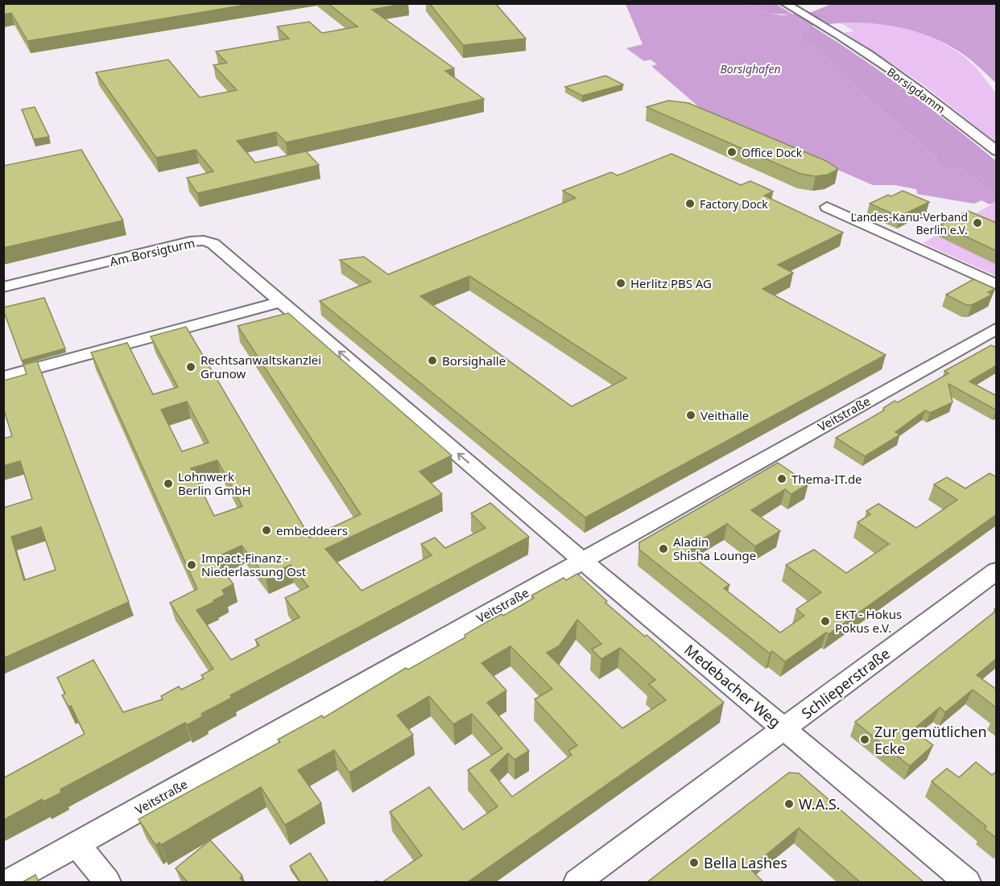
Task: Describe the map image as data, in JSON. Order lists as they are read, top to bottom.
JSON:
{
  "streets": {
    "street": [
      "Borsigdamm",
      "Am Borsigturm",
      "Veitstraße",
      "Schlieperstraße",
      "Medebacher Weg"
    ]
  },
  "crossings": [
    ["Am Borsigturm", "Medebacher Weg"],
    ["Veitstraße", "Medebacher Weg"],
    ["Schlieperstraße", "Medebacher Weg"]
  ],
  "one_way": ["Am Borsigturm"],
  "water": ["Borsighafen"],
  "places": [
    "Office Dock",
    "Factory Dock",
    "Landes-Kanu-Verband Berlin e.V.",
    "Herlitz PBS AG",
    "Borsighalle",
    "Rechtsanwaltskanzlei Grunow",
    "Veithalle",
    "Thema-IT.de",
    "Lohnwerk Berlin GmbH",
    "embeddeers",
    "Aladin Shisha Lounge",
    "Impact-Finanz - Niederlassung Ost",
    "EKT - Hokus Pokus e.V.",
    "Zur gemütlichen Ecke",
    "W.A.S.",
    "Bella Lashes"
  ]
}
